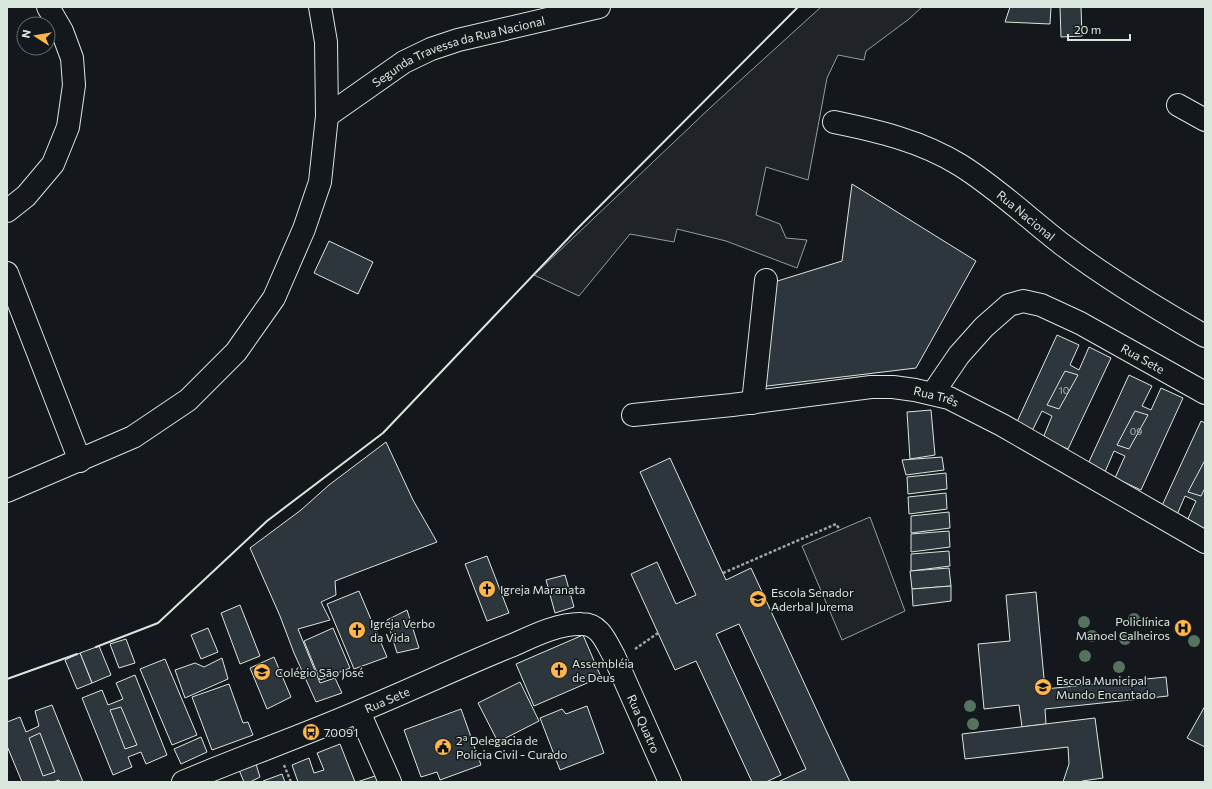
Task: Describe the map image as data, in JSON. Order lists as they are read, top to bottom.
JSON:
{
  "streets": {
    "street": [
      "Segunda Travessa da Rua Nacional",
      "Rua Nacional",
      "Rua Sete",
      "Rua Três",
      "Rua Quatro"
    ]
  },
  "crossings": [
    ["Rua Sete", "Rua Três"],
    ["Rua Sete", "Rua Quatro"]
  ],
  "places": {
    "church": ["Igreja Maranata", "Igreja Verbo da Vida", "Assembléia de Deus"],
    "school or university": ["Escola Senador Aderbal Jurema", "Colégio São José", "Escola Municipal Mundo Encantado"],
    "hospital": ["Policlínica Manoel Calheiros"],
    "bus stop": ["70091"],
    "public building": ["2ª Delegacia de Polícia Civil - Curado"]
  },
  "house_numbers": ["10", "09"],
  "scale_bar": "20 m",
  "north": "left"
}
